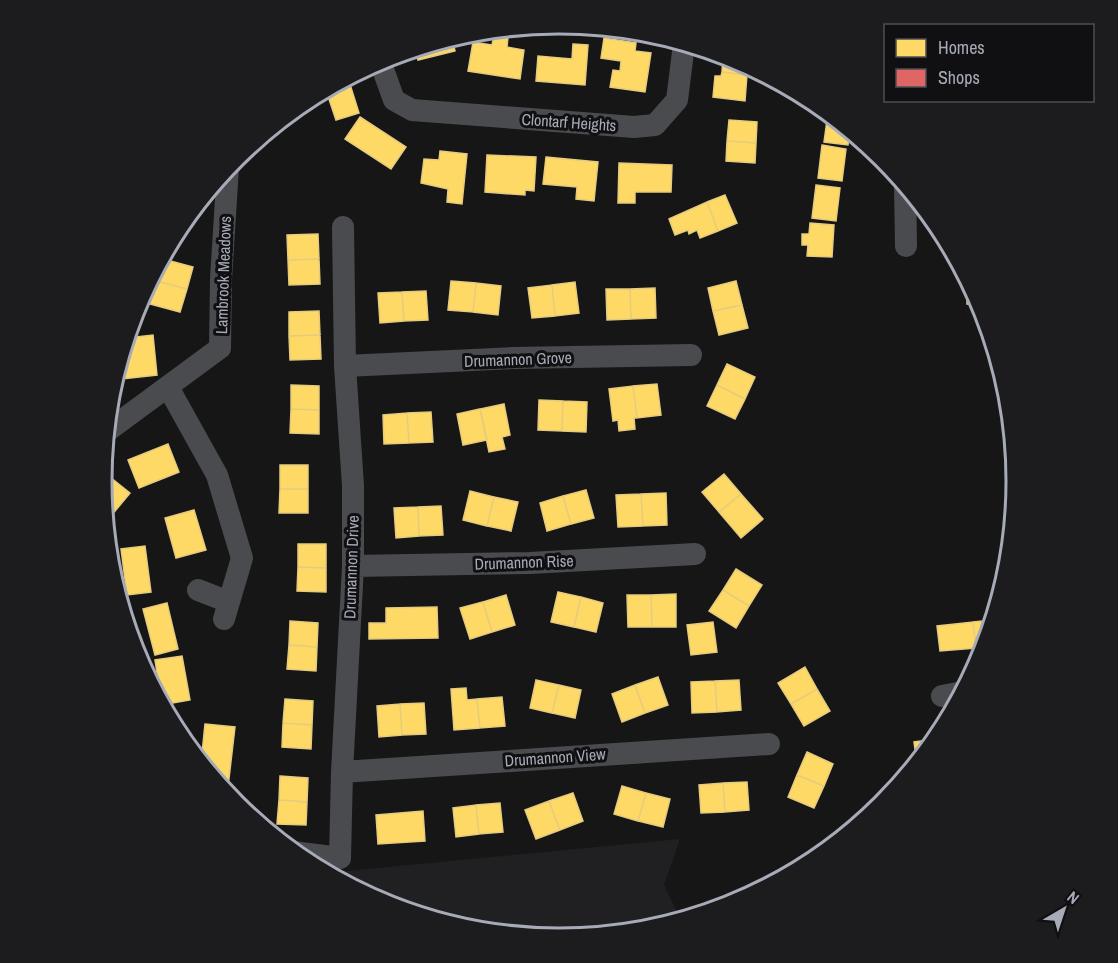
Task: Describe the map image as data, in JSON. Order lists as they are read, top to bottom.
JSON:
{
  "streets": {
    "street": [
      "Clontarf Heights",
      "Lambrook Meadows",
      "Drumannon Grove",
      "Drumannon Rise",
      "Drumannon Drive",
      "Drumannon View"
    ]
  },
  "crossings": [
    ["Drumannon Grove", "Drumannon Drive"],
    ["Drumannon Rise", "Drumannon Drive"],
    ["Drumannon Drive", "Drumannon View"]
  ],
  "legend": ["Homes", "Shops"],
  "north": "top right"
}
